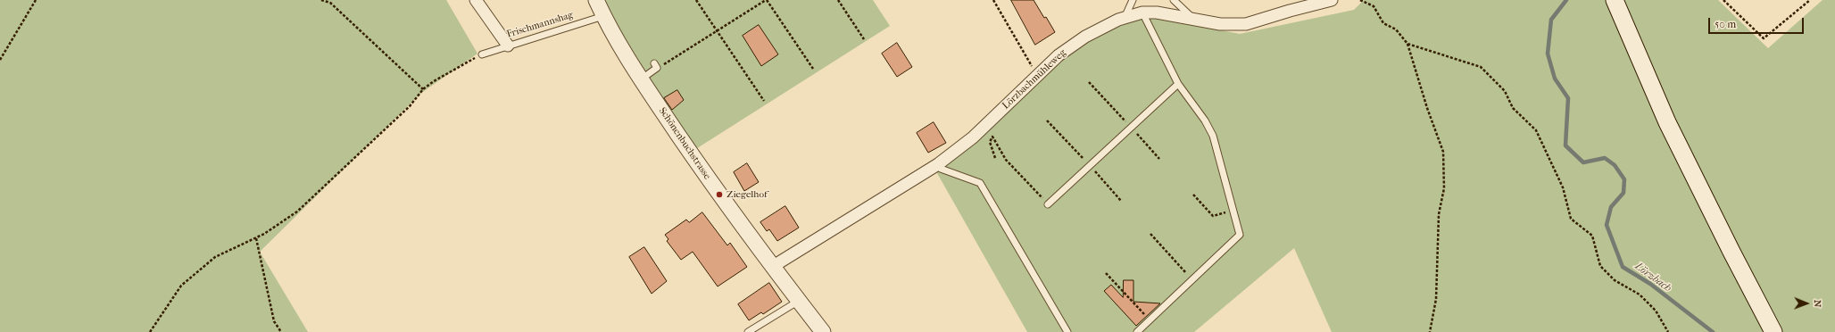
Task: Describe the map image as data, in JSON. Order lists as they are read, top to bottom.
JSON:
{
  "streets": {
    "street": ["Lörzbachmühleweg", "Schönenbuchstrasse"],
    "lane": ["Frischmannshag"]
  },
  "crossings": [
    ["Frischmannshag", "Schönenbuchstrasse"],
    ["Lörzbachmühleweg", "Schönenbuchstrasse"]
  ],
  "water": ["Lörzbach"],
  "places": ["Ziegelhof"],
  "scale_bar": "50 m",
  "north": "right"
}
